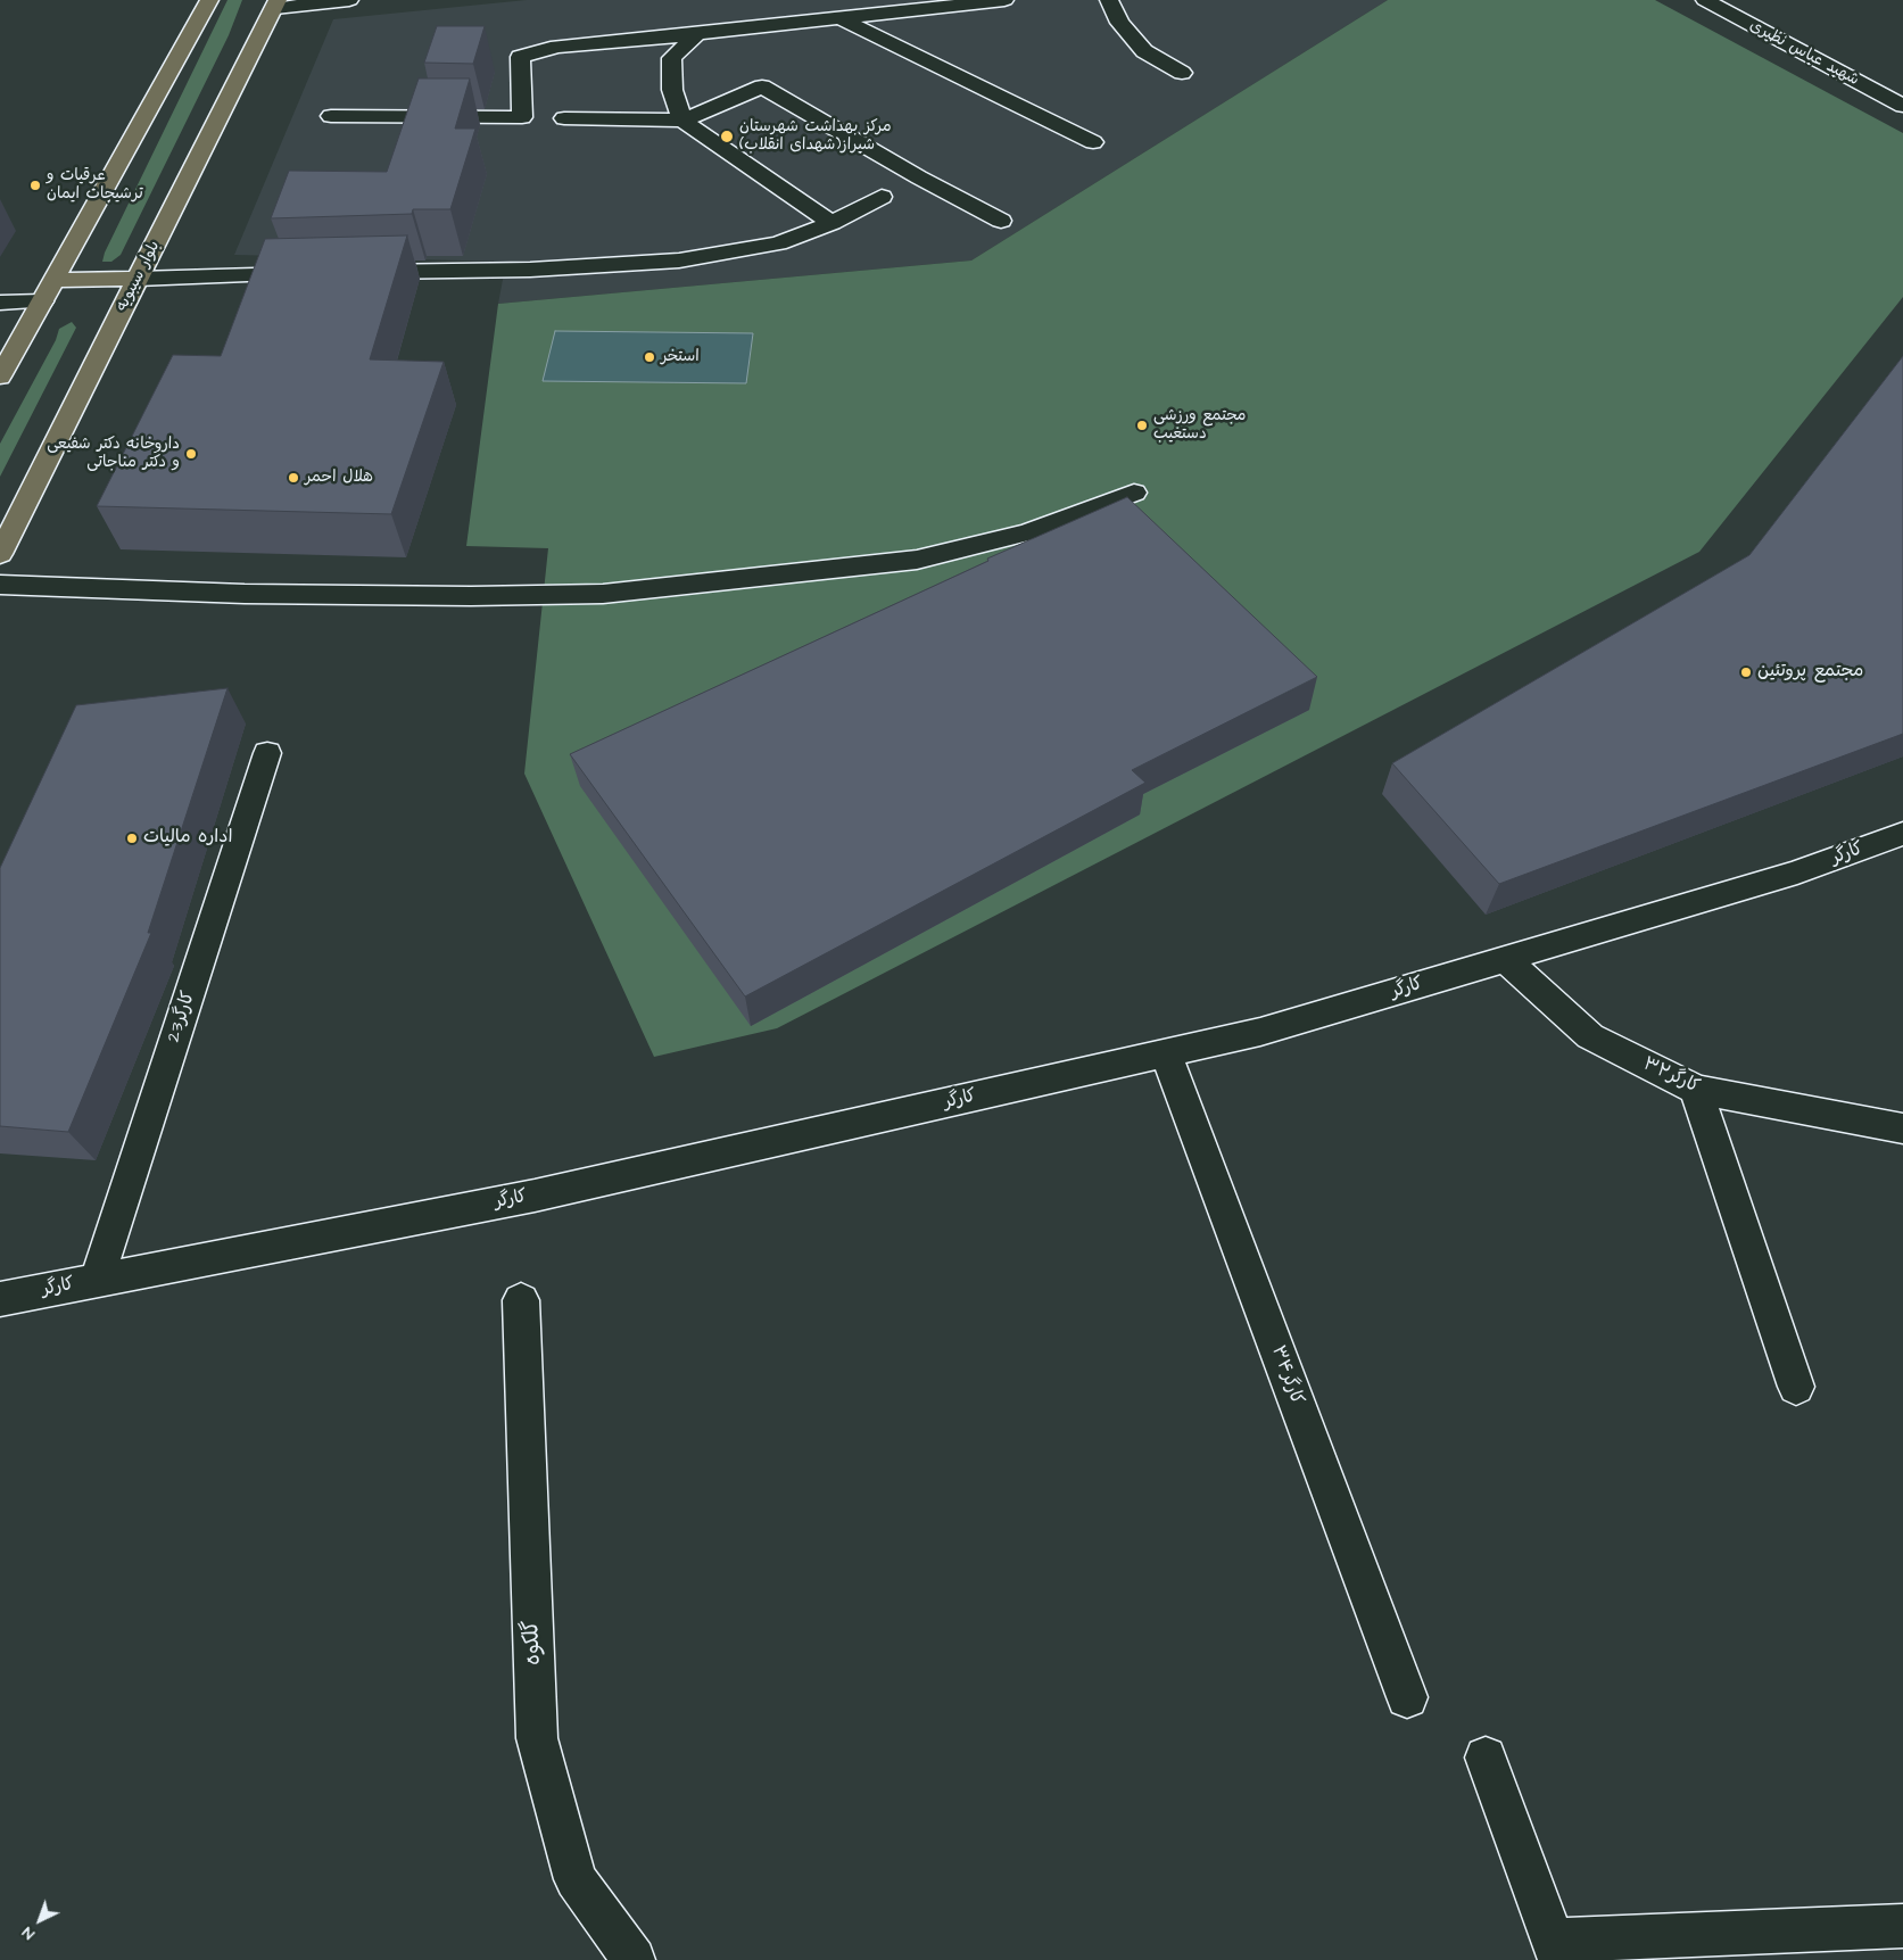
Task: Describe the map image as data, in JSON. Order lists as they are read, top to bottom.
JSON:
{
  "streets": {
    "main road": ["بلوار سیبویه"],
    "street": [
      "شهید عباس نظیری",
      "کارگر",
      "23کارگر",
      "کارگر۳۲",
      "کارگر۳۴",
      "گلکوه"
    ]
  },
  "crossings": [
    ["کارگر", "23کارگر"],
    ["کارگر", "کارگر۳۲"],
    ["کارگر", "کارگر۳۴"]
  ],
  "places": [
    "مرکز بهداشت شهرستان شیراز(شهدای انقلاب)",
    "عرقیات و ترشیجات ایمان",
    "استخر",
    "مجتمع ورزشی دستغیب",
    "داروخانه دکتر شفیعی و دکتر مناجاتی",
    "هلال احمر",
    "مجتمع پروتئین",
    "اداره مالیات"
  ],
  "north": "bottom left"
}
